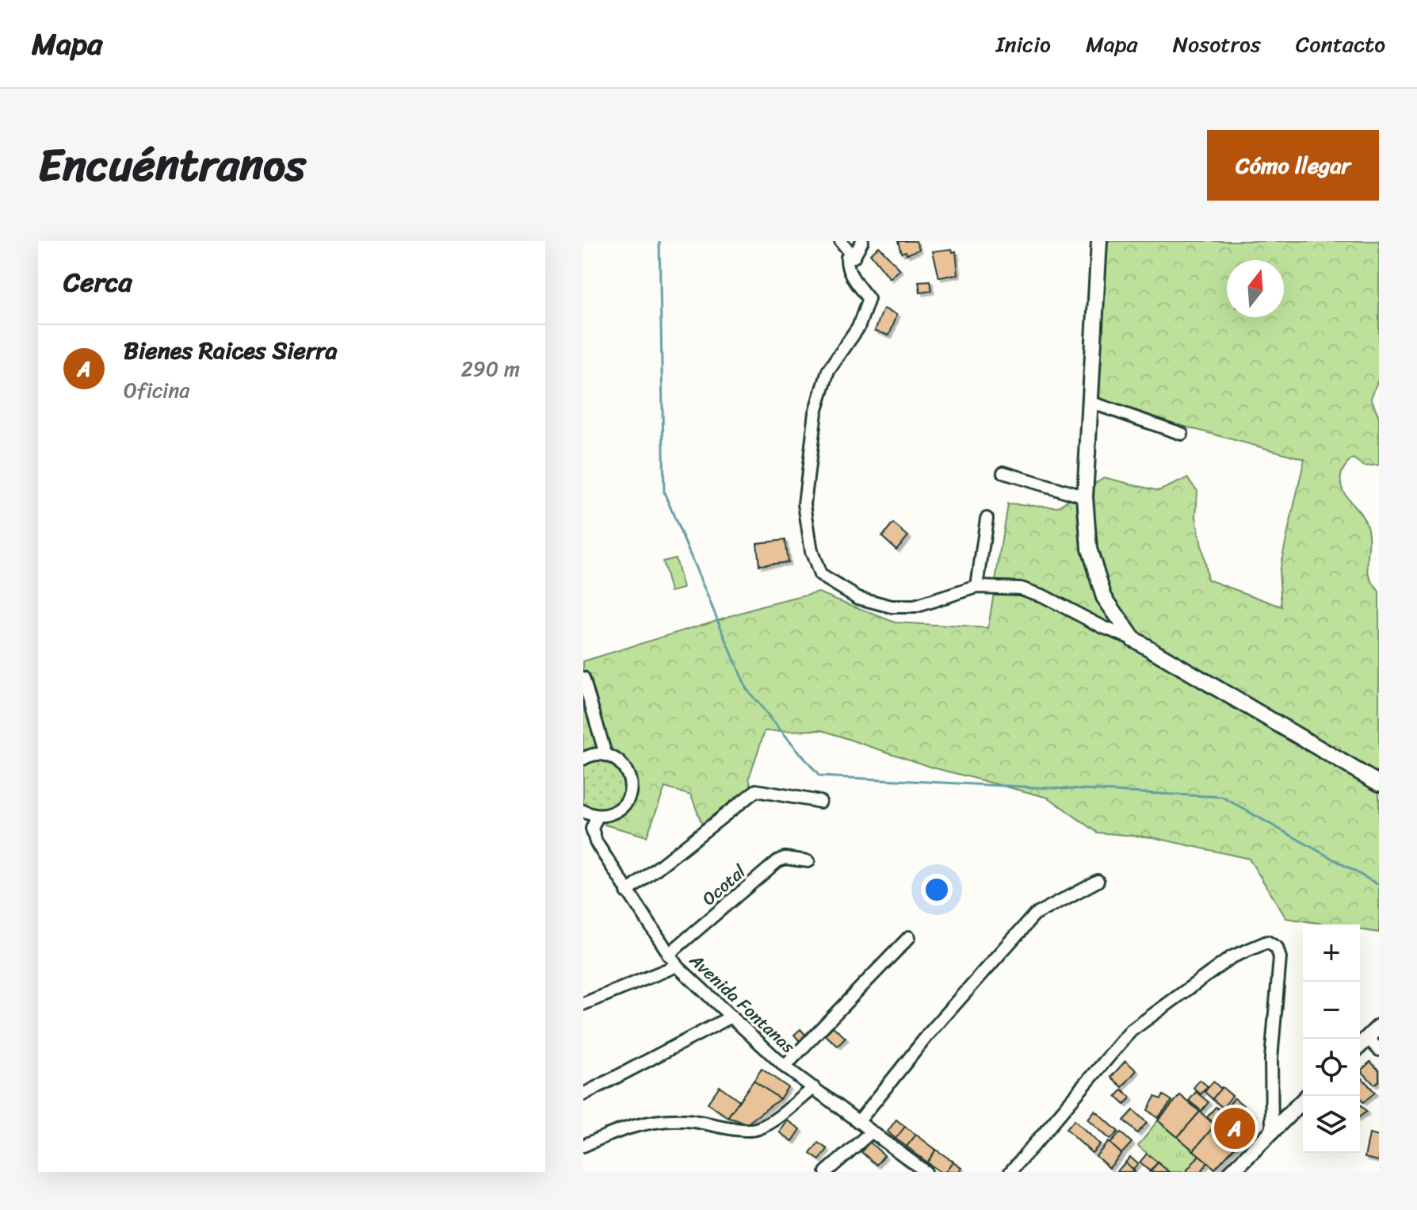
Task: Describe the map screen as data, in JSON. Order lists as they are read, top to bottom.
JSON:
{
  "streets": {
    "street": ["Ocotal", "Avenida Fontanas"]
  },
  "crossings": [
    ["Ocotal", "Avenida Fontanas"]
  ],
  "north": "top",
  "page": {
    "header": "Mapa",
    "nav": [
      "Inicio",
      "Mapa",
      "Nosotros",
      "Contacto"
    ],
    "title": "Encuéntranos",
    "buttons": "Cómo llegar",
    "heading": "Cerca",
    "list": [
      {
        "mark": "A",
        "name": "Bienes Raices Sierra",
        "note": "Oficina",
        "value": "290 m"
      }
    ],
    "map_buttons": ["+", "−"],
    "pins": "A"
  }
}
